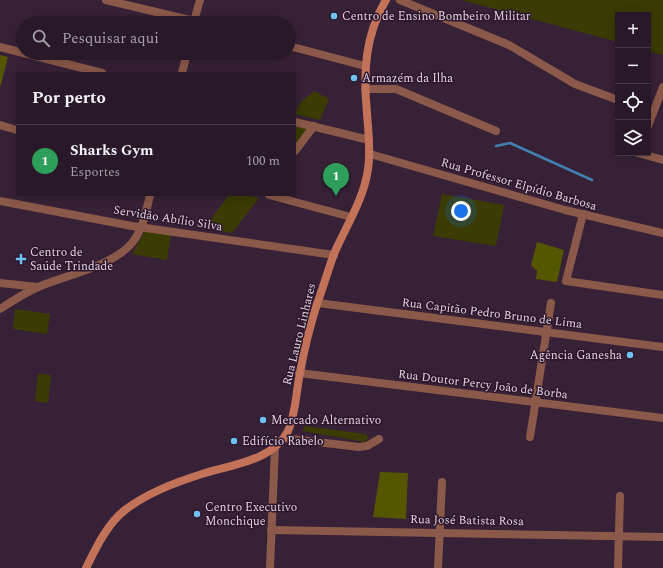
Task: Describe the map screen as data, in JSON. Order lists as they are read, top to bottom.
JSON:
{
  "streets": {
    "main road": ["Rua Lauro Linhares"],
    "street": [
      "Rua Professor Elpídio Barbosa",
      "Servidão Abílio Silva",
      "Rua Capitão Pedro Bruno de Lima",
      "Rua Doutor Percy João de Borba",
      "Rua José Batista Rosa"
    ]
  },
  "crossings": [
    ["Rua Professor Elpídio Barbosa", "Rua Lauro Linhares"],
    ["Servidão Abílio Silva", "Rua Lauro Linhares"],
    ["Rua Capitão Pedro Bruno de Lima", "Rua Lauro Linhares"],
    ["Rua Lauro Linhares", "Rua Doutor Percy João de Borba"]
  ],
  "places": {
    "other": [
      "Centro de Ensino Bombeiro Militar",
      "Armazém da Ilha",
      "Agência Ganesha",
      "Mercado Alternativo",
      "Edifício Rabelo",
      "Centro Executivo Monchique"
    ],
    "health": ["Centro de Saúde Trindade"]
  },
  "page": {
    "map_buttons": ["+", "−"],
    "search": "Pesquisar aqui",
    "heading": "Por perto",
    "list": [
      {
        "mark": "1",
        "name": "Sharks Gym",
        "note": "Esportes",
        "value": "100 m"
      }
    ],
    "pins": "1"
  }
}
